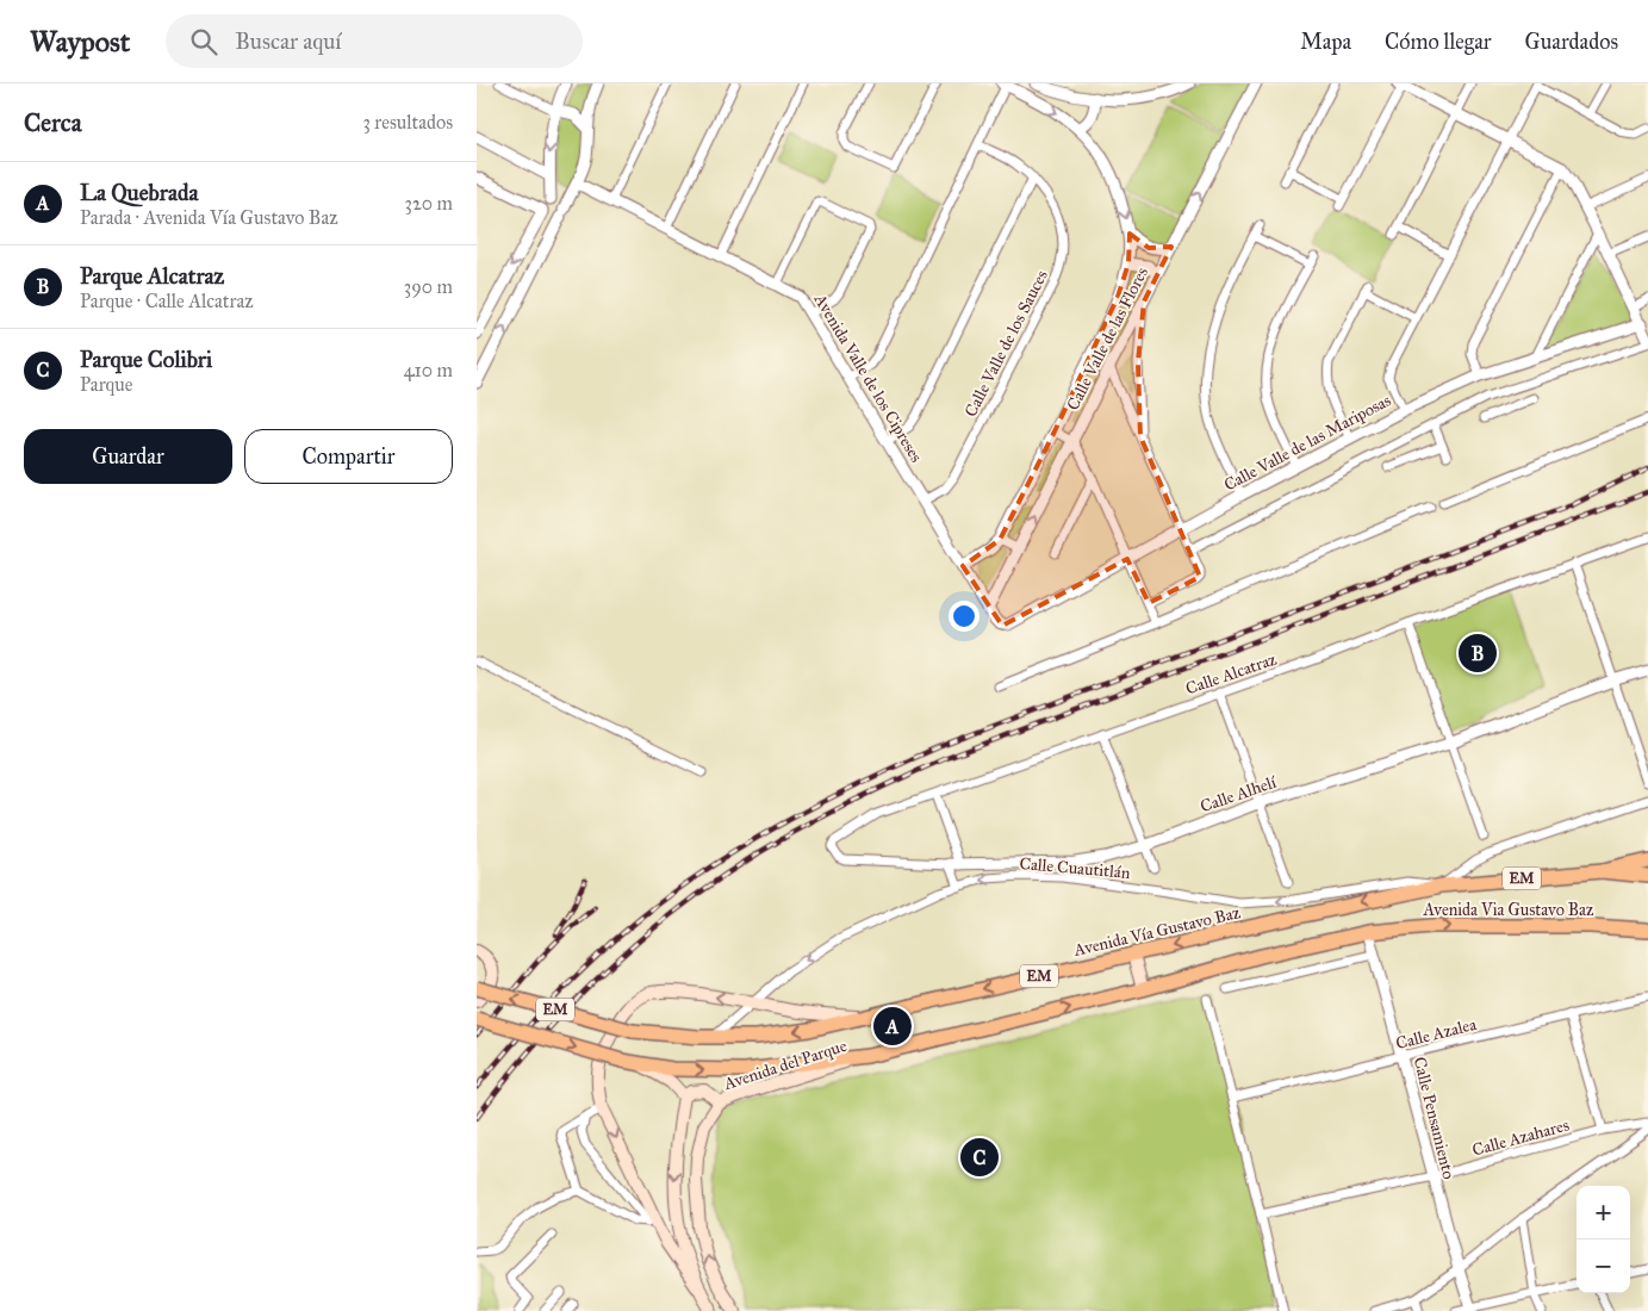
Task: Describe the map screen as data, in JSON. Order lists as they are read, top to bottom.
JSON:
{
  "streets": {
    "main road": [
      "EM",
      "Avenida Via Gustavo Baz",
      "Avenida Vía Gustavo Baz",
      "Avenida del Parque"
    ],
    "street": [
      "Calle Valle de las Flores",
      "Calle Valle de los Sauces",
      "Avenida Valle de los Cipreses",
      "Calle Valle de las Mariposas",
      "Calle Alcatraz",
      "Calle Alhelí",
      "Calle Cuautitlán",
      "Calle Azalea",
      "Calle Pensamiento",
      "Calle Azahares"
    ]
  },
  "crossings": [
    ["Calle Valle de las Flores", "Avenida Valle de los Cipreses"],
    ["Calle Valle de los Sauces", "Avenida Valle de los Cipreses"],
    ["Avenida Valle de los Cipreses", "Calle Valle de las Mariposas"],
    ["Calle Alcatraz", "Calle Alhelí"],
    ["Calle Cuautitlán", "Avenida Via Gustavo Baz"],
    ["Calle Cuautitlán", "Avenida Vía Gustavo Baz"],
    ["EM", "Avenida Via Gustavo Baz"],
    ["EM", "Avenida del Parque"],
    ["EM", "Calle Pensamiento"],
    ["Avenida Via Gustavo Baz", "Avenida Vía Gustavo Baz"],
    ["Avenida Via Gustavo Baz", "Calle Pensamiento"],
    ["Calle Azalea", "Calle Pensamiento"],
    ["Calle Pensamiento", "Calle Azahares"]
  ],
  "one_way": ["Calle Cuautitlán"],
  "page": {
    "header": "Waypost",
    "search": "Buscar aquí",
    "nav": ["Mapa", "Cómo llegar", "Guardados"],
    "heading": ["Cerca", "3 resultados"],
    "list": [
      {
        "mark": "A",
        "name": "La Quebrada",
        "note": "Parada · Avenida Vía Gustavo Baz",
        "value": "320 m"
      },
      {
        "mark": "B",
        "name": "Parque Alcatraz",
        "note": "Parque · Calle Alcatraz",
        "value": "390 m"
      },
      {
        "mark": "C",
        "name": "Parque Colibri",
        "note": "Parque",
        "value": "410 m"
      }
    ],
    "buttons": ["Guardar", "Compartir"],
    "pins": ["B", "A", "C"],
    "map_buttons": ["+", "−"]
  }
}
